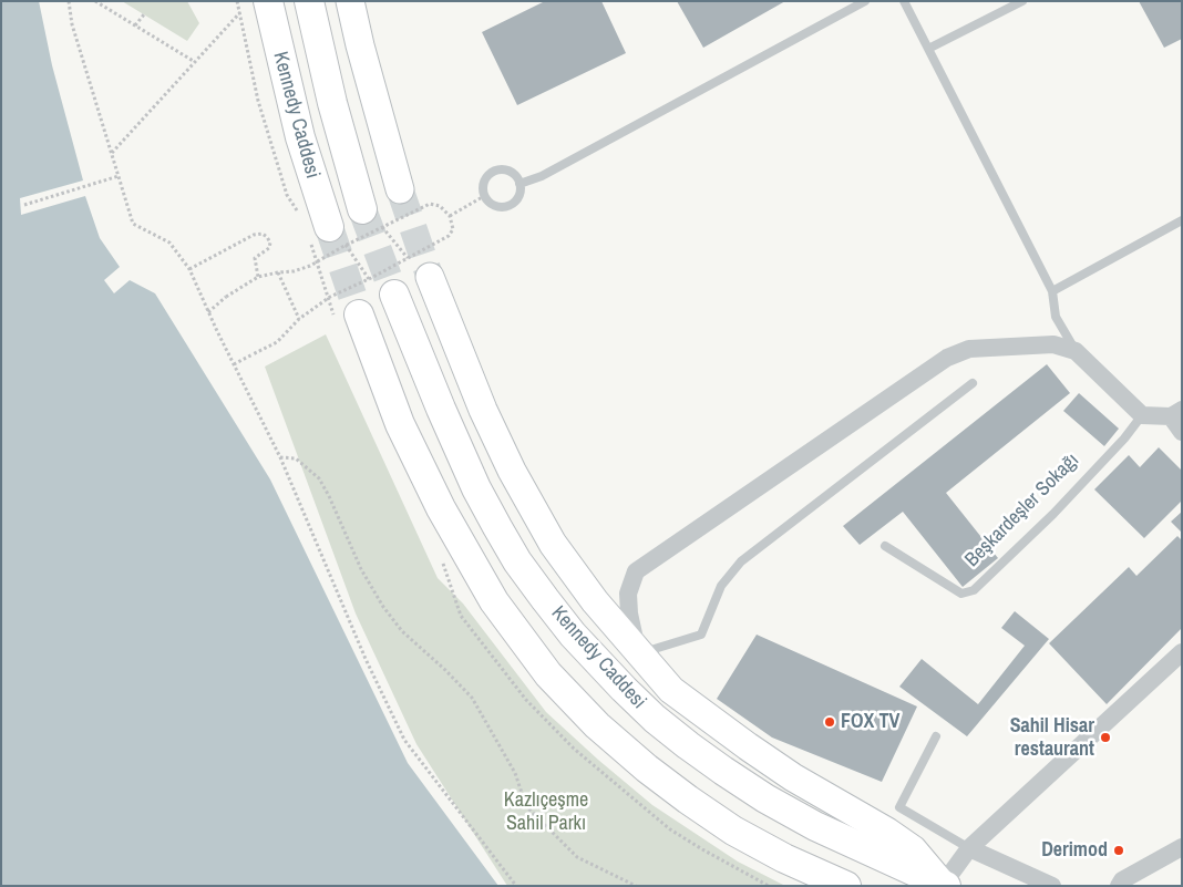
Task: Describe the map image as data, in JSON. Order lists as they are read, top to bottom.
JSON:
{
  "streets": {
    "highway": ["Kennedy Caddesi"],
    "lane": ["Beşkardeşler Sokağı"]
  },
  "parks": ["Kazlıçeşme Sahil Parkı"],
  "places": ["FOX TV", "Sahil Hisar restaurant", "Derimod"]
}
